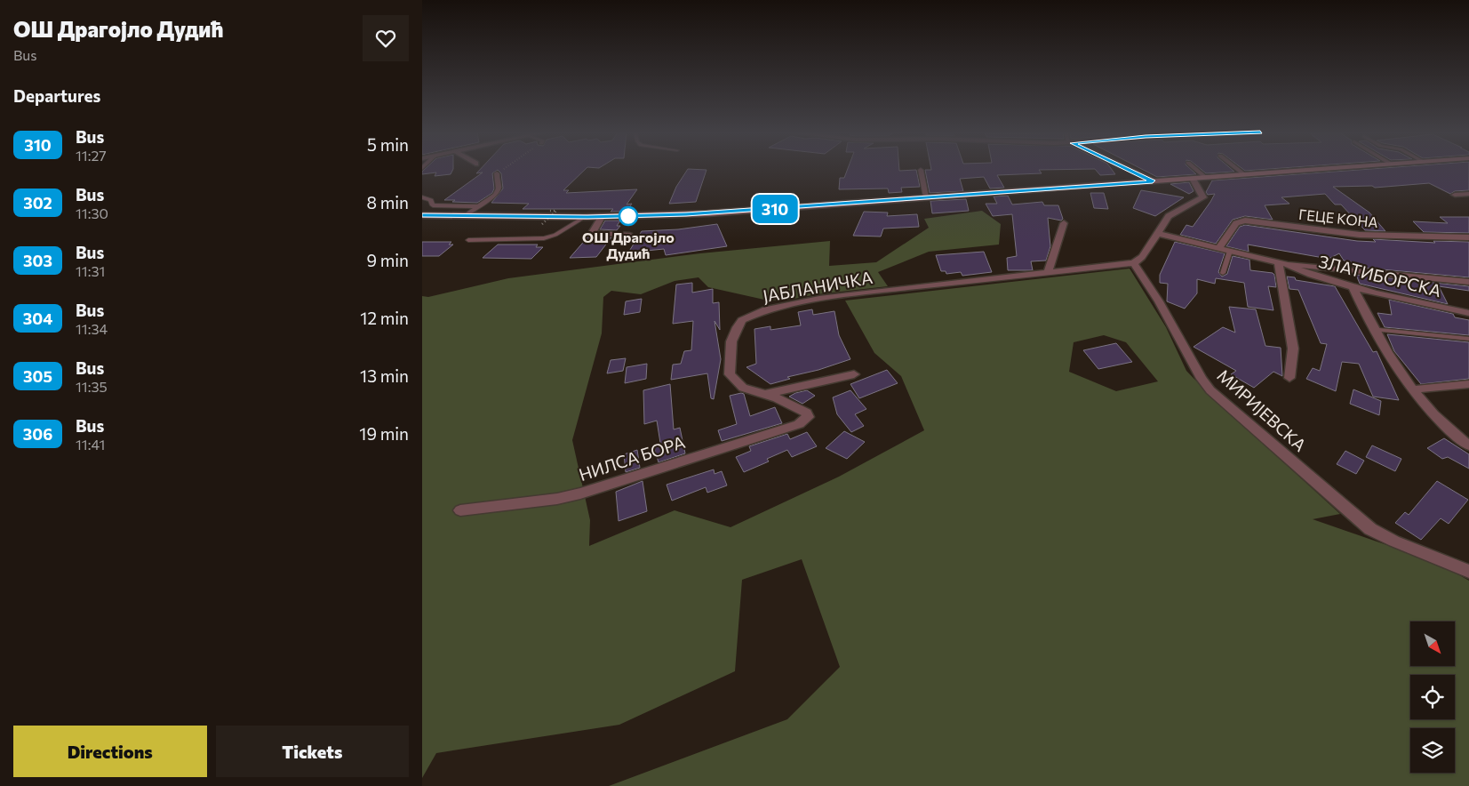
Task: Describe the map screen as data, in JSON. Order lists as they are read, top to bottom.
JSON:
{
  "streets": {
    "street": [
      "ГЕЦЕ КОНА",
      "ЗЛАТИБОРСКА",
      "ЈАБЛАНИЧКА",
      "МИРИЈЕВСКА",
      "НИЛСА БОРА"
    ]
  },
  "crossings": [
    ["ГЕЦЕ КОНА", "ЗЛАТИБОРСКА"],
    ["ЈАБЛАНИЧКА", "МИРИЈЕВСКА"],
    ["ЈАБЛАНИЧКА", "НИЛСА БОРА"]
  ],
  "places": ["ОШ Драгојло Дудић"],
  "lines": ["bus line 310"],
  "north": "bottom right",
  "page": {
    "heading": [
      ["ОШ Драгојло Дудић", "Bus"],
      "Departures"
    ],
    "on_map": "310",
    "list": [
      {
        "mark": "310",
        "name": "Bus",
        "note": "11:27",
        "value": "5 min"
      },
      {
        "mark": "302",
        "name": "Bus",
        "note": "11:30",
        "value": "8 min"
      },
      {
        "mark": "303",
        "name": "Bus",
        "note": "11:31",
        "value": "9 min"
      },
      {
        "mark": "304",
        "name": "Bus",
        "note": "11:34",
        "value": "12 min"
      },
      {
        "mark": "305",
        "name": "Bus",
        "note": "11:35",
        "value": "13 min"
      },
      {
        "mark": "306",
        "name": "Bus",
        "note": "11:41",
        "value": "19 min"
      }
    ],
    "buttons": ["Directions", "Tickets"]
  }
}
